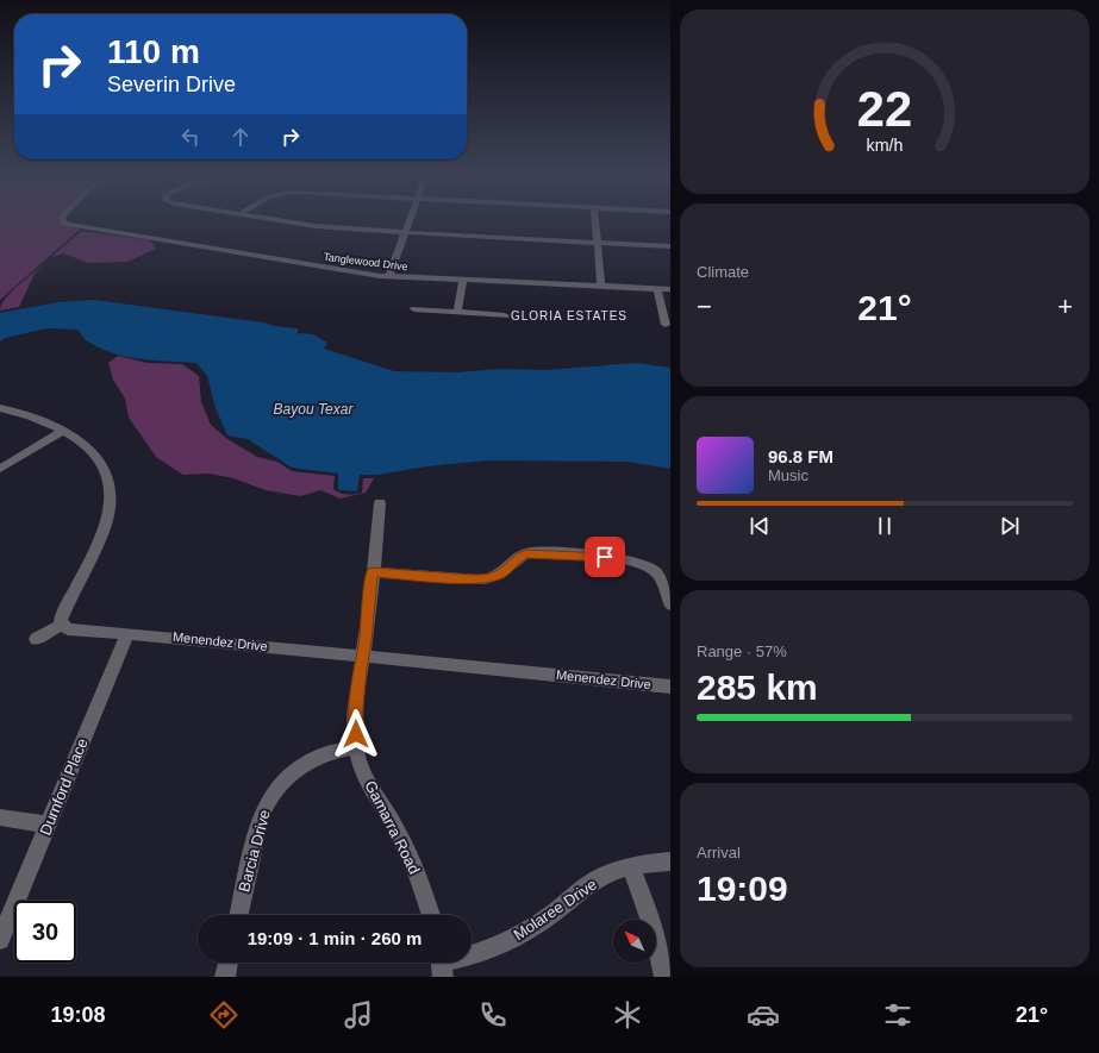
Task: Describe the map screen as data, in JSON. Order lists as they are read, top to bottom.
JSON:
{
  "streets": {
    "street": [
      "Tanglewood Drive",
      "Menendez Drive",
      "Durnford Place",
      "Gamarra Road",
      "Barcia Drive",
      "Molaree Drive"
    ]
  },
  "crossings": [
    ["Menendez Drive", "Durnford Place"],
    ["Menendez Drive", "Gamarra Road"],
    ["Gamarra Road", "Barcia Drive"]
  ],
  "districts": ["GLORIA ESTATES"],
  "water": ["Bayou Texar"],
  "north": "top left",
  "page": {
    "turn": ["110 m", "Severin Drive"],
    "tile": [
      "Climate",
      ["Range · 57%", "285 km"],
      ["Arrival", "19:09"]
    ],
    "heat": ["−", "21°", "+"],
    "song": ["96.8 FM", "Music"],
    "limit": "30",
    "trip": "19:09 · 1 min · 260 m",
    "tabs": ["19:08", "21°"],
    "gauge": ["22", "km/h"]
  }
}
